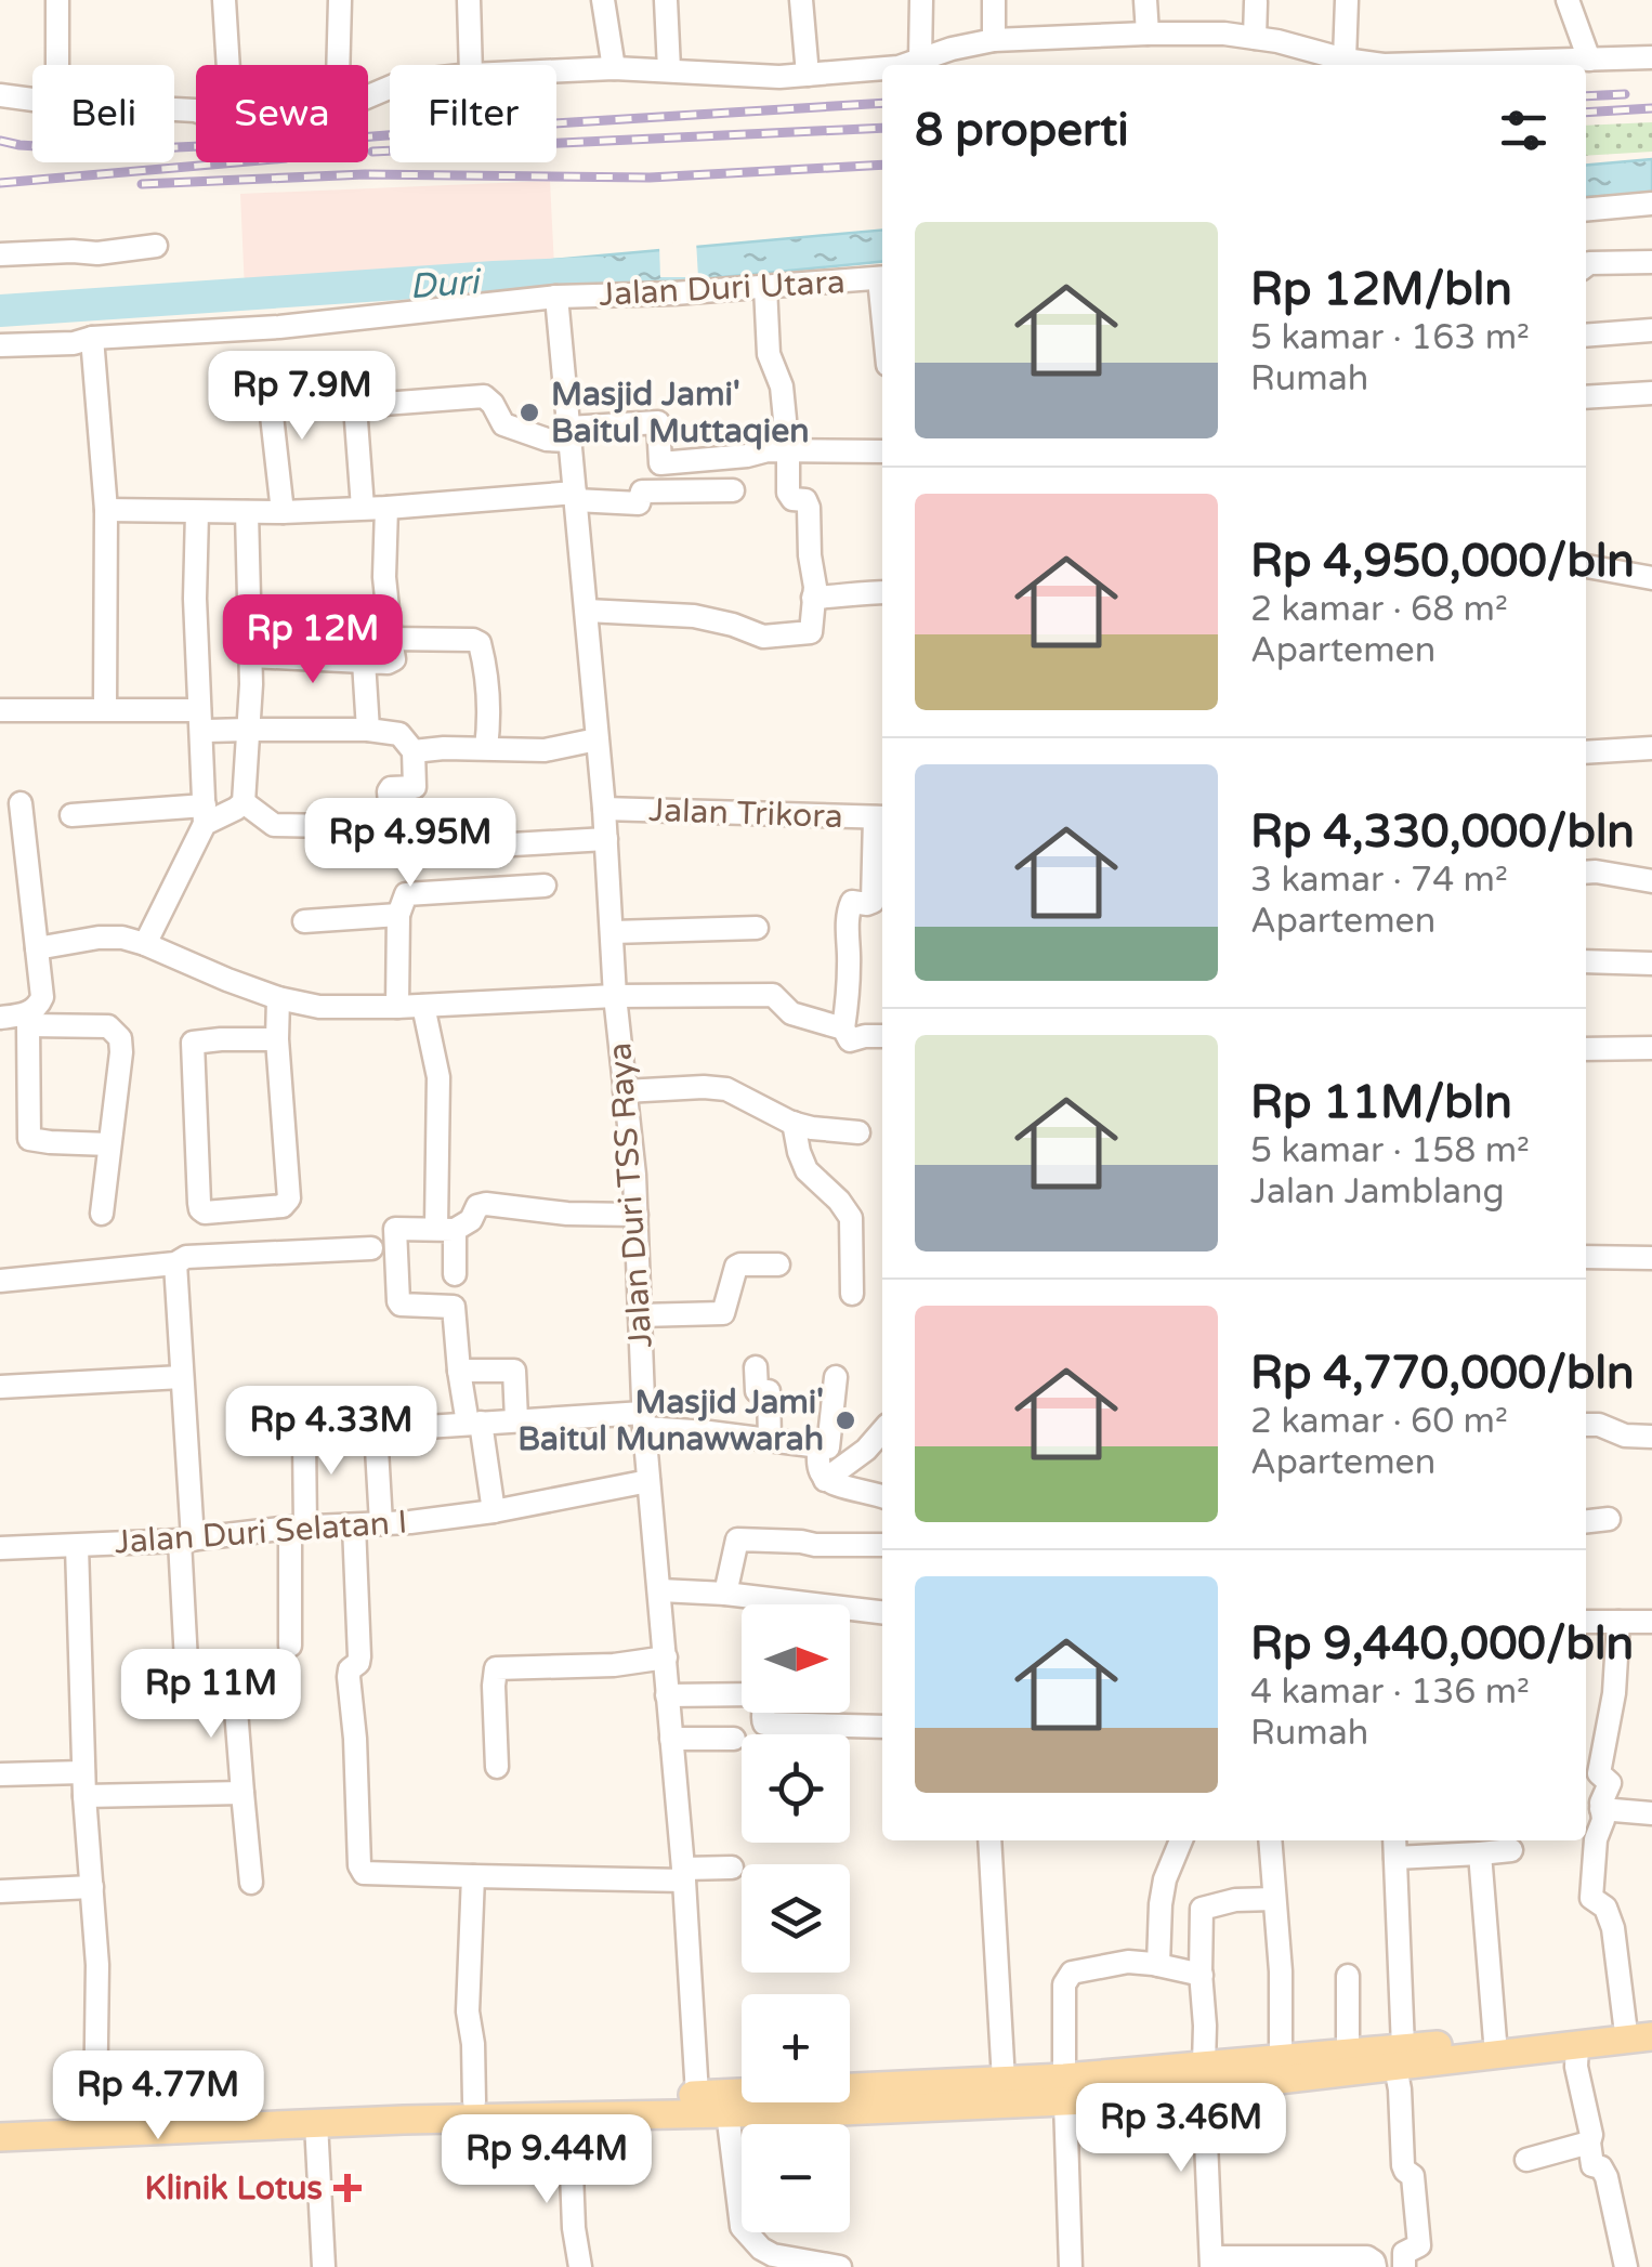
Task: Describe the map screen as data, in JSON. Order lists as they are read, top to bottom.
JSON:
{
  "streets": {
    "street": [
      "Jalan Duri Utara",
      "Jalan Trikora",
      "Jalan Duri TSS Raya",
      "Jalan Duri Selatan I"
    ]
  },
  "crossings": [
    ["Jalan Duri Utara", "Jalan Duri TSS Raya"],
    ["Jalan Trikora", "Jalan Duri TSS Raya"],
    ["Jalan Duri TSS Raya", "Jalan Duri Selatan I"]
  ],
  "water": ["Duri"],
  "places": {
    "other": ["Masjid Jami' Baitul Muttaqien", "Masjid Jami' Baitul Munawwarah"],
    "health": ["Klinik Lotus"]
  },
  "north": "right",
  "page": {
    "chip": ["Beli", "Sewa", "Filter"],
    "heading": "8 properti",
    "list": [
      {
        "name": "Rp 12M/bln",
        "note": "5 kamar · 163 m² · Rumah"
      },
      {
        "name": "Rp 4,950,000/bln",
        "note": "2 kamar · 68 m² · Apartemen"
      },
      {
        "name": "Rp 4,330,000/bln",
        "note": "3 kamar · 74 m² · Apartemen"
      },
      {
        "name": "Rp 11M/bln",
        "note": "5 kamar · 158 m² · Jalan Jamblang"
      },
      {
        "name": "Rp 4,770,000/bln",
        "note": "2 kamar · 60 m² · Apartemen"
      },
      {
        "name": "Rp 9,440,000/bln",
        "note": "4 kamar · 136 m² · Rumah"
      }
    ],
    "price": [
      "Rp 7.9M",
      "Rp 12M",
      "Rp 4.95M",
      "Rp 4.33M",
      "Rp 11M",
      "Rp 4.77M",
      "Rp 3.46M",
      "Rp 9.44M"
    ],
    "map_buttons": ["+", "−"]
  }
}
